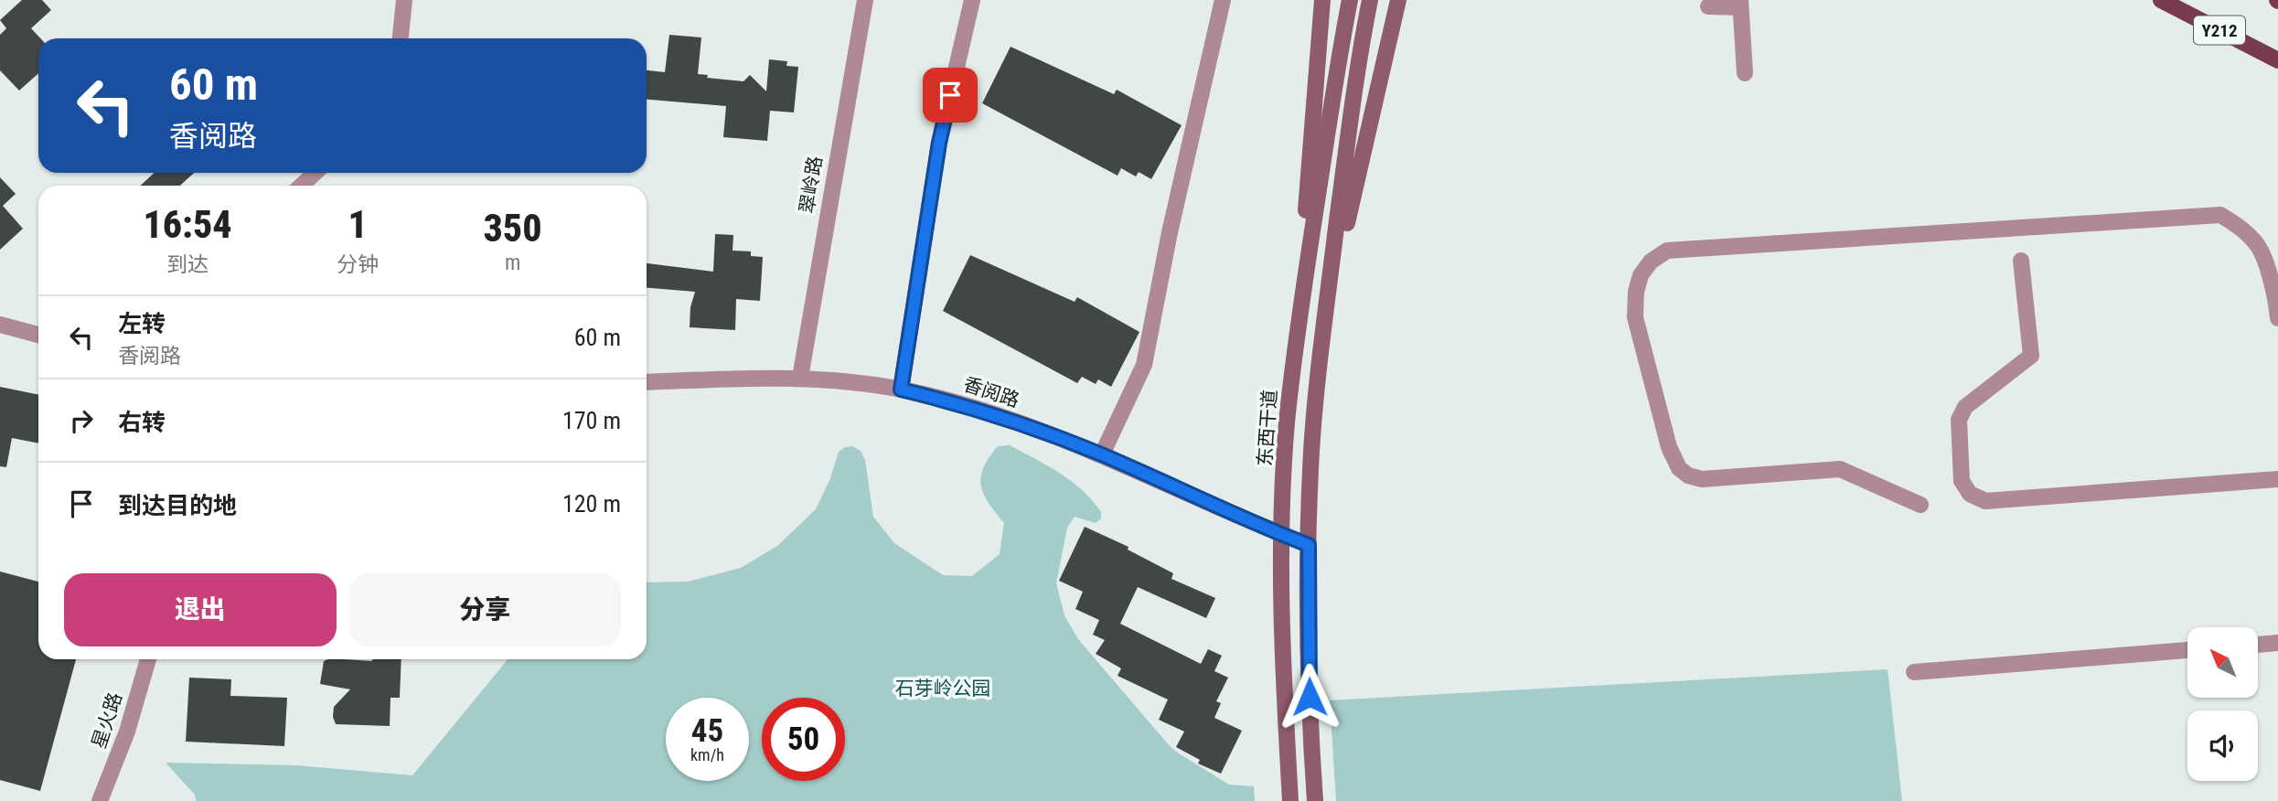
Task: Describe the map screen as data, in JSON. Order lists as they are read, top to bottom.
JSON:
{
  "streets": {
    "main road": ["Y212", "东西干道"],
    "street": ["翠岭路", "香阅路", "星火路"]
  },
  "crossings": [
    ["翠岭路", "香阅路"],
    ["香阅路", "东西干道"]
  ],
  "parks": ["石芽岭公园"],
  "north": "top left",
  "page": {
    "turn": ["60 m", "香阅路"],
    "eta": [
      "16:54",
      "到达",
      "1",
      "分钟",
      "350",
      "m"
    ],
    "list": [
      {
        "name": "左转",
        "note": "香阅路",
        "value": "60 m"
      },
      {
        "name": "右转",
        "value": "170 m"
      },
      {
        "name": "到达目的地",
        "value": "120 m"
      }
    ],
    "buttons": ["退出", "分享"],
    "speed": "45 km/h",
    "limit": "50"
  }
}
